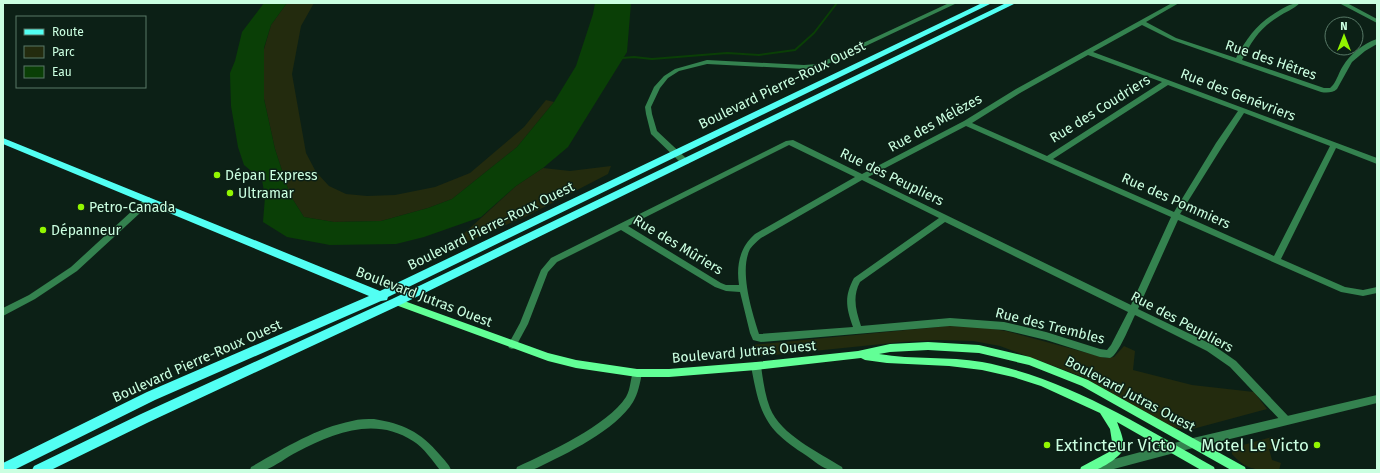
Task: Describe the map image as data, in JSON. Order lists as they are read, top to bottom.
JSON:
{
  "streets": {
    "main road": ["Boulevard Pierre-Roux Ouest", "Boulevard Jutras Ouest"],
    "street": [
      "Rue des Hêtres",
      "Rue des Genévriers",
      "Rue des Coudriers",
      "Rue des Mélèzes",
      "Rue des Peupliers",
      "Rue des Pommiers",
      "Rue des Mûriers",
      "Rue des Trembles"
    ]
  },
  "crossings": [
    ["Rue des Hêtres", "Rue des Mélèzes"],
    ["Boulevard Pierre-Roux Ouest", "Boulevard Jutras Ouest"],
    ["Rue des Genévriers", "Rue des Coudriers"],
    ["Rue des Genévriers", "Rue des Mélèzes"],
    ["Rue des Genévriers", "Rue des Trembles"],
    ["Rue des Coudriers", "Rue des Pommiers"],
    ["Rue des Mélèzes", "Rue des Peupliers"],
    ["Rue des Mélèzes", "Rue des Pommiers"],
    ["Rue des Mélèzes", "Rue des Mûriers"],
    ["Rue des Mélèzes", "Rue des Trembles"],
    ["Rue des Peupliers", "Rue des Mûriers"],
    ["Rue des Peupliers", "Boulevard Jutras Ouest"],
    ["Rue des Peupliers", "Rue des Trembles"],
    ["Rue des Pommiers", "Rue des Trembles"]
  ],
  "places": [
    "Dépan Express",
    "Ultramar",
    "Petro-Canada",
    "Dépanneur",
    "Extincteur Victo",
    "Motel Le Victo"
  ],
  "legend": ["Route", "Parc", "Eau"],
  "north": "top"
}
